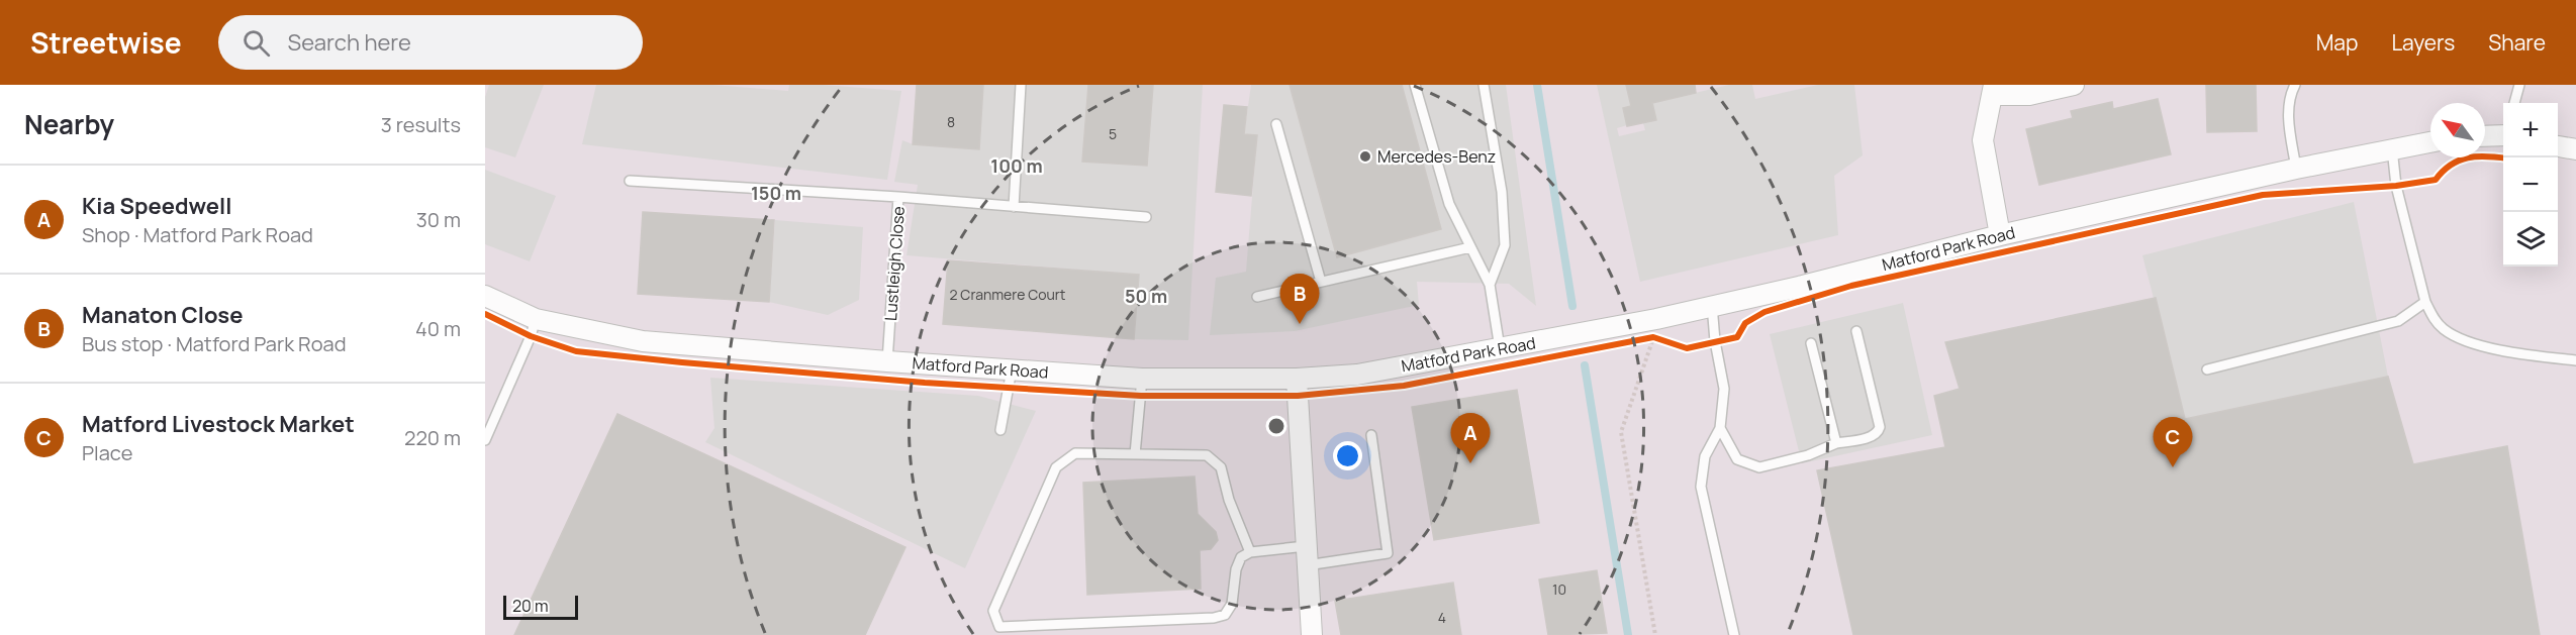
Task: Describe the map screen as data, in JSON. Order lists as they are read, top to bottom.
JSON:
{
  "streets": {
    "street": ["Matford Park Road"],
    "lane": ["Lustleigh Close"]
  },
  "crossings": [
    ["Matford Park Road", "Lustleigh Close"]
  ],
  "places": ["Mercedes-Benz"],
  "house_numbers": [
    "8",
    "5",
    "2 Cranmere Court",
    "10",
    "4"
  ],
  "scale_bar": "20 m",
  "north": "top left",
  "page": {
    "header": "Streetwise",
    "search": "Search here",
    "nav": ["Map", "Layers", "Share"],
    "heading": ["Nearby", "3 results"],
    "map_buttons": ["+", "−"],
    "list": [
      {
        "mark": "A",
        "name": "Kia Speedwell",
        "note": "Shop · Matford Park Road",
        "value": "30 m"
      },
      {
        "mark": "B",
        "name": "Manaton Close",
        "note": "Bus stop · Matford Park Road",
        "value": "40 m"
      },
      {
        "mark": "C",
        "name": "Matford Livestock Market",
        "note": "Place",
        "value": "220 m"
      }
    ],
    "pins": ["B", "A", "C"],
    "scale": "20 m"
  },
  "rings": ["100 m", "150 m", "50 m"]
}
